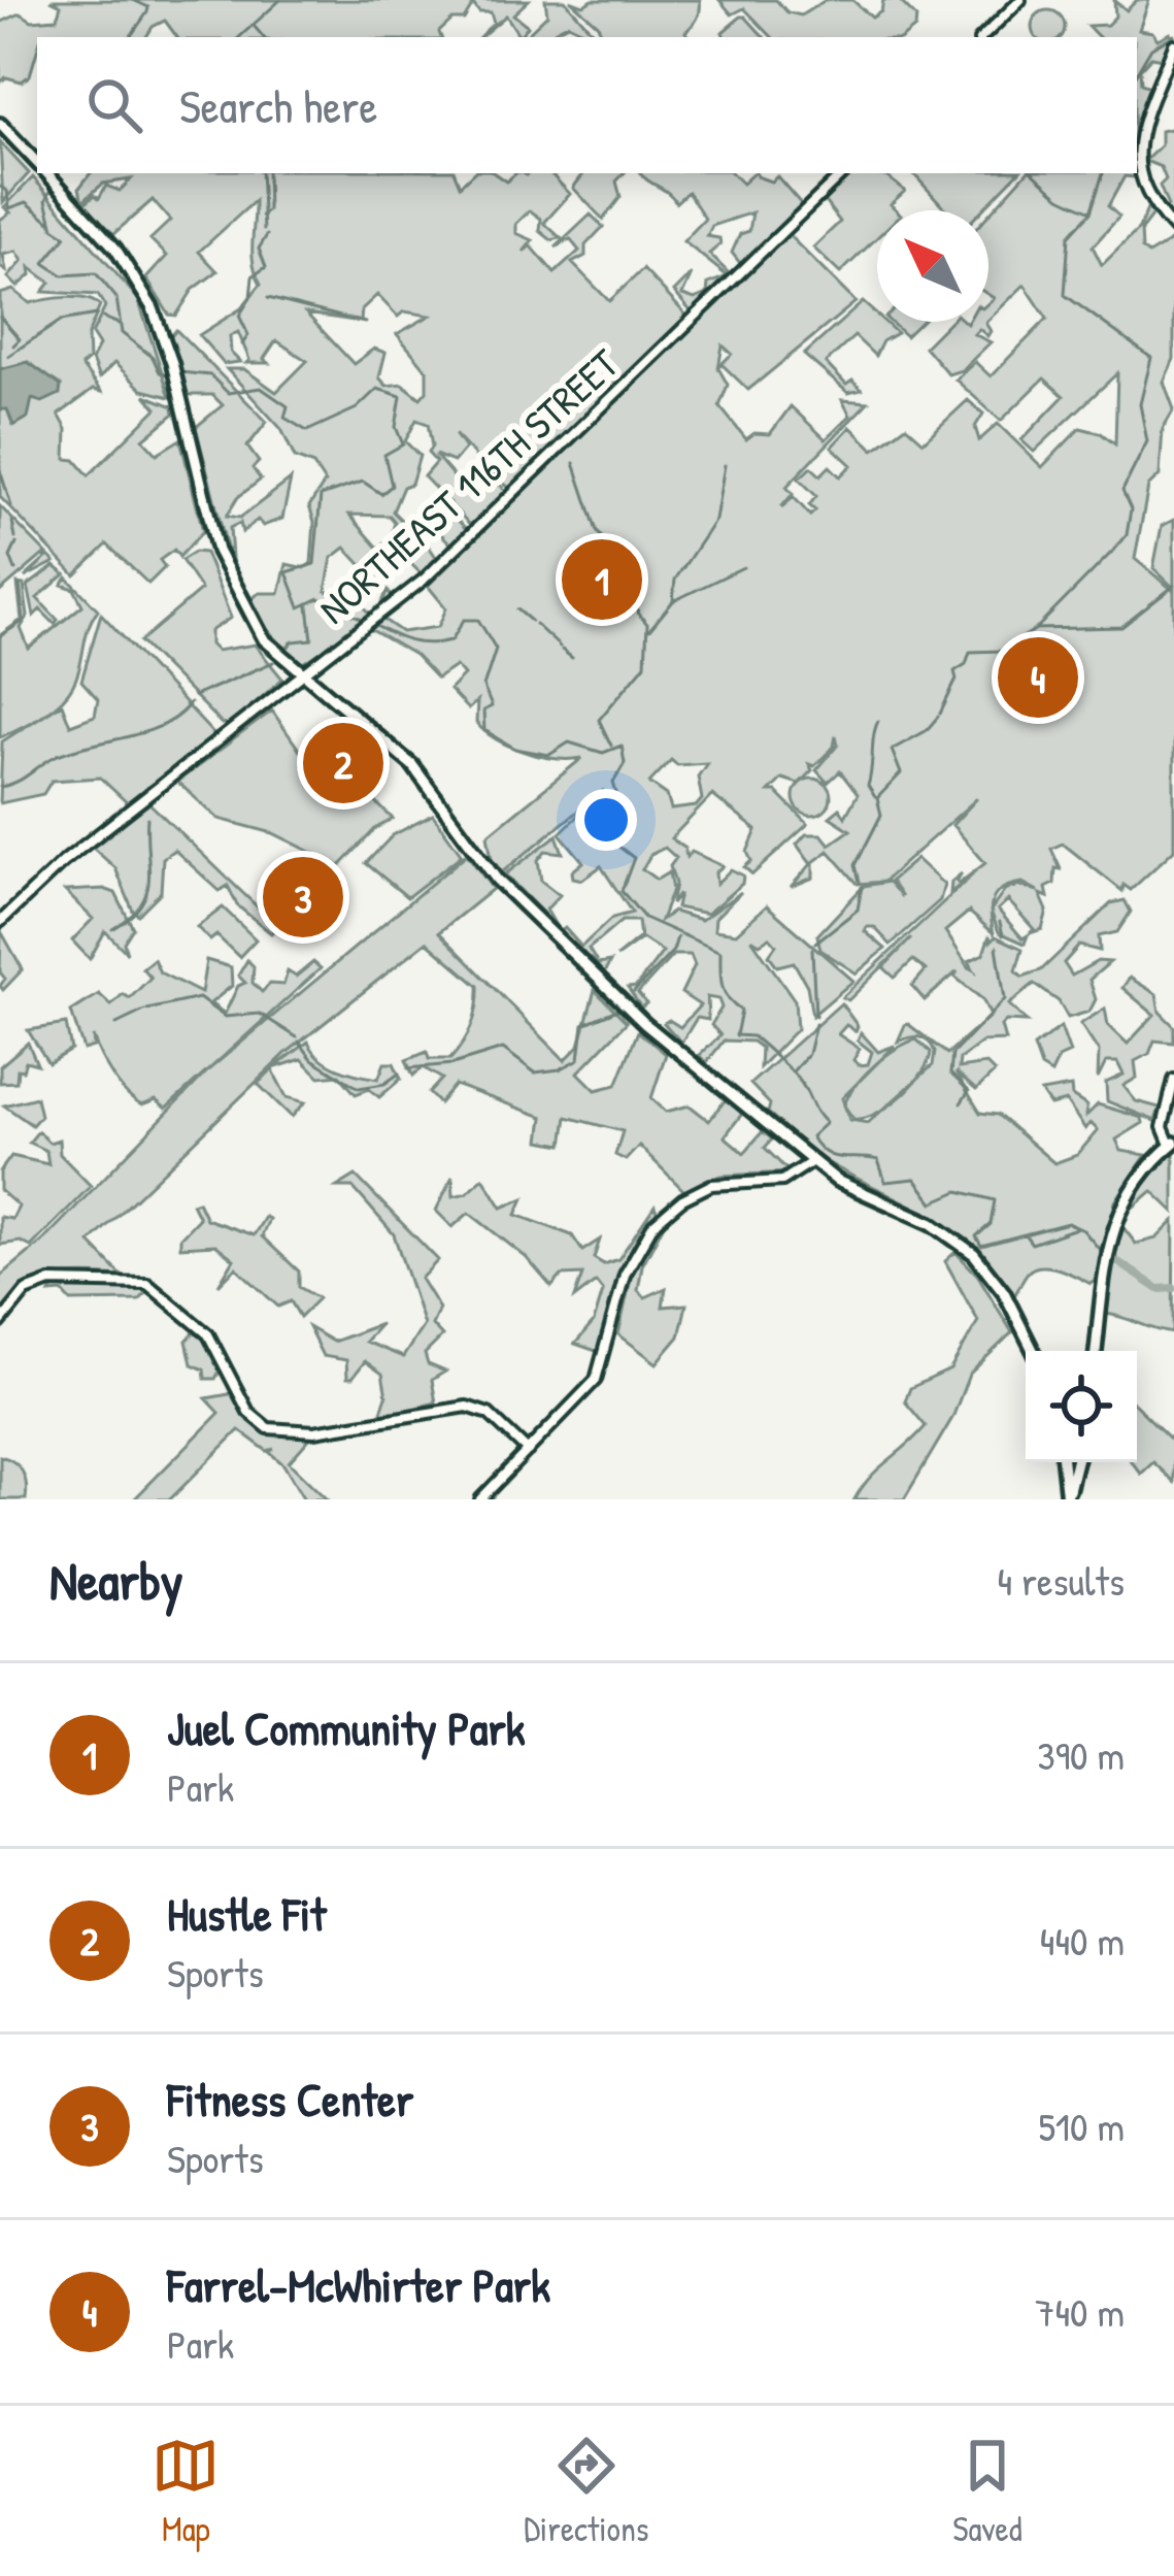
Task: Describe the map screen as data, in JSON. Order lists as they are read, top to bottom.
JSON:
{
  "streets": {
    "street": ["NORTHEAST 116TH STREET"]
  },
  "north": "top left",
  "page": {
    "search": "Search here",
    "pins": [
      "1",
      "4",
      "2",
      "3"
    ],
    "heading": ["Nearby", "4 results"],
    "list": [
      {
        "mark": "1",
        "name": "Juel Community Park",
        "note": "Park",
        "value": "390 m"
      },
      {
        "mark": "2",
        "name": "Hustle Fit",
        "note": "Sports",
        "value": "440 m"
      },
      {
        "mark": "3",
        "name": "Fitness Center",
        "note": "Sports",
        "value": "510 m"
      },
      {
        "mark": "4",
        "name": "Farrel-McWhirter Park",
        "note": "Park",
        "value": "740 m"
      }
    ],
    "nav": ["Map", "Directions", "Saved"]
  }
}
